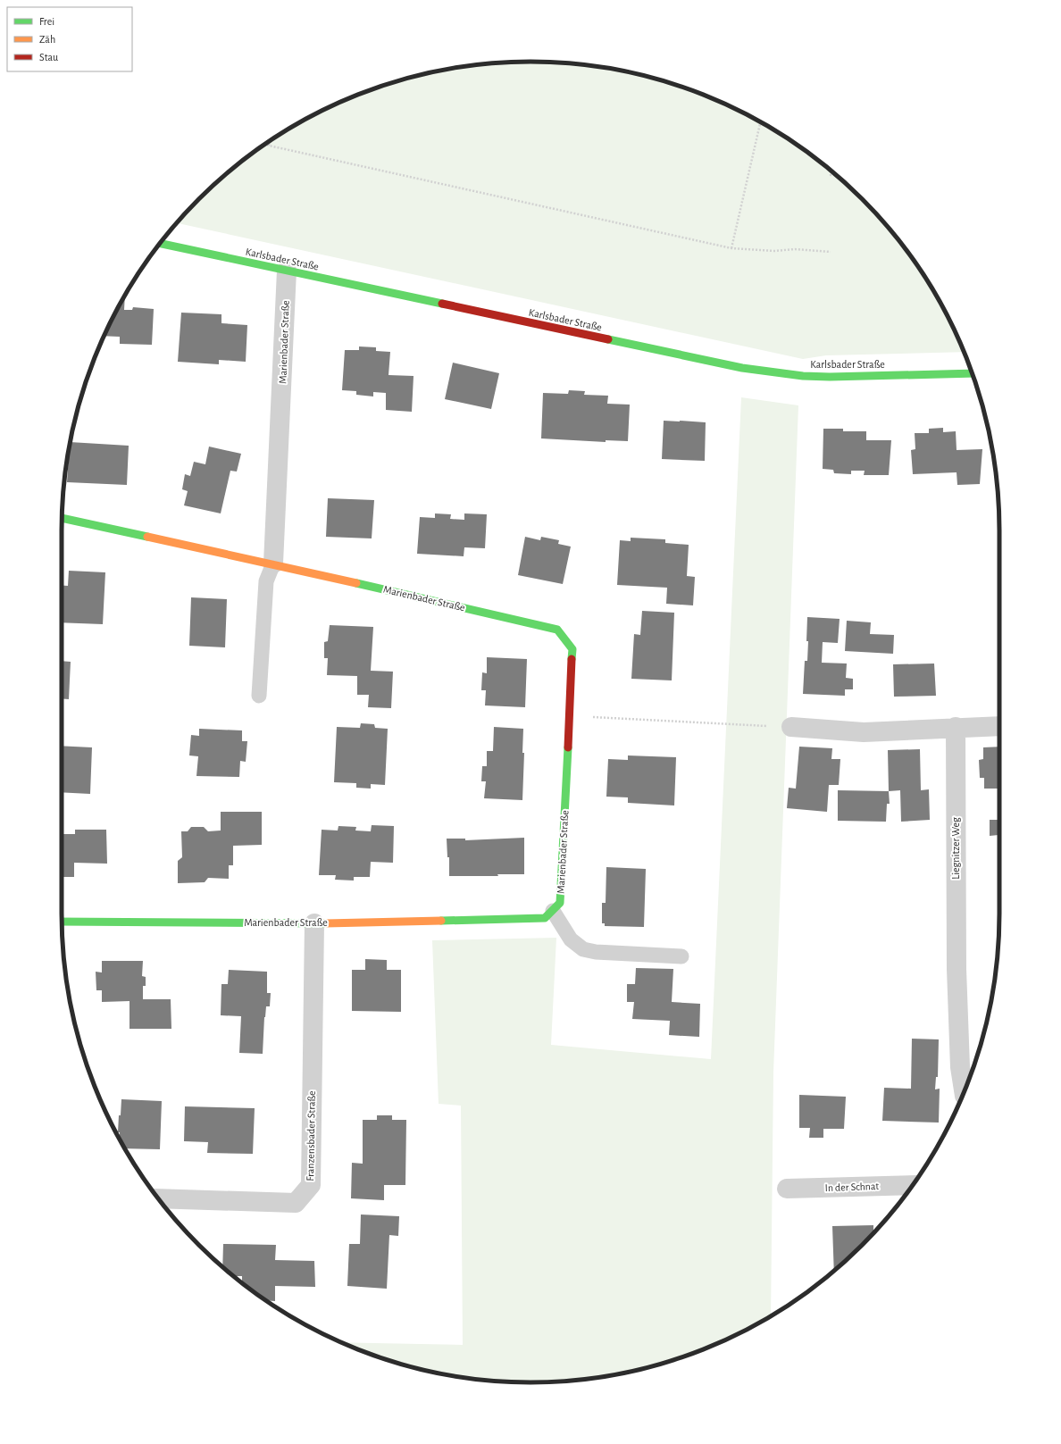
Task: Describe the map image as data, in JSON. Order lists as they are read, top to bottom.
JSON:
{
  "streets": {
    "street": [
      "Karlsbader Straße",
      "Marienbader Straße",
      "Liegnitzer Weg",
      "Franzensbader Straße",
      "In der Schnat"
    ]
  },
  "crossings": [
    ["Karlsbader Straße", "Marienbader Straße"],
    ["Marienbader Straße", "Franzensbader Straße"]
  ],
  "legend": ["Frei", "Zäh", "Stau"]
}
